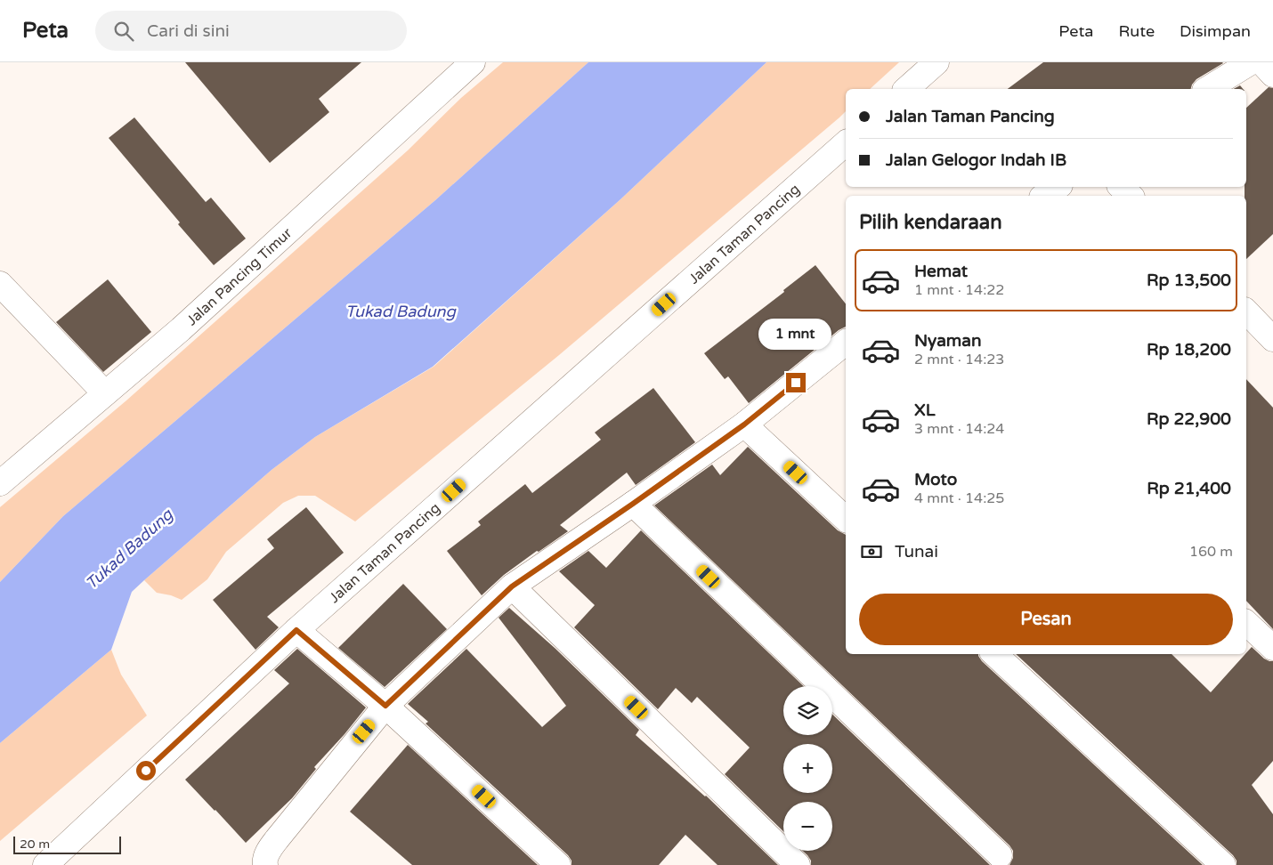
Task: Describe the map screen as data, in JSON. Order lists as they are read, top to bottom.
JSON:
{
  "streets": {
    "street": ["Jalan Taman Pancing", "Jalan Pancing Timur"]
  },
  "water": ["Tukad Badung"],
  "scale_bar": "20 m",
  "page": {
    "header": "Peta",
    "search": "Cari di sini",
    "nav": ["Peta", "Rute", "Disimpan"],
    "banner": ["Jalan Taman Pancing", "Jalan Gelogor Indah IB"],
    "heading": "Pilih kendaraan",
    "list": [
      {
        "name": "Hemat",
        "note": "1 mnt · 14:22",
        "value": "Rp 13,500"
      },
      {
        "name": "Nyaman",
        "note": "2 mnt · 14:23",
        "value": "Rp 18,200"
      },
      {
        "name": "XL",
        "note": "3 mnt · 14:24",
        "value": "Rp 22,900"
      },
      {
        "name": "Moto",
        "note": "4 mnt · 14:25",
        "value": "Rp 21,400"
      }
    ],
    "bubble": "1 mnt",
    "pay": ["Tunai", "160 m"],
    "buttons": "Pesan",
    "map_buttons": ["+", "−"],
    "scale": "20 m"
  }
}
